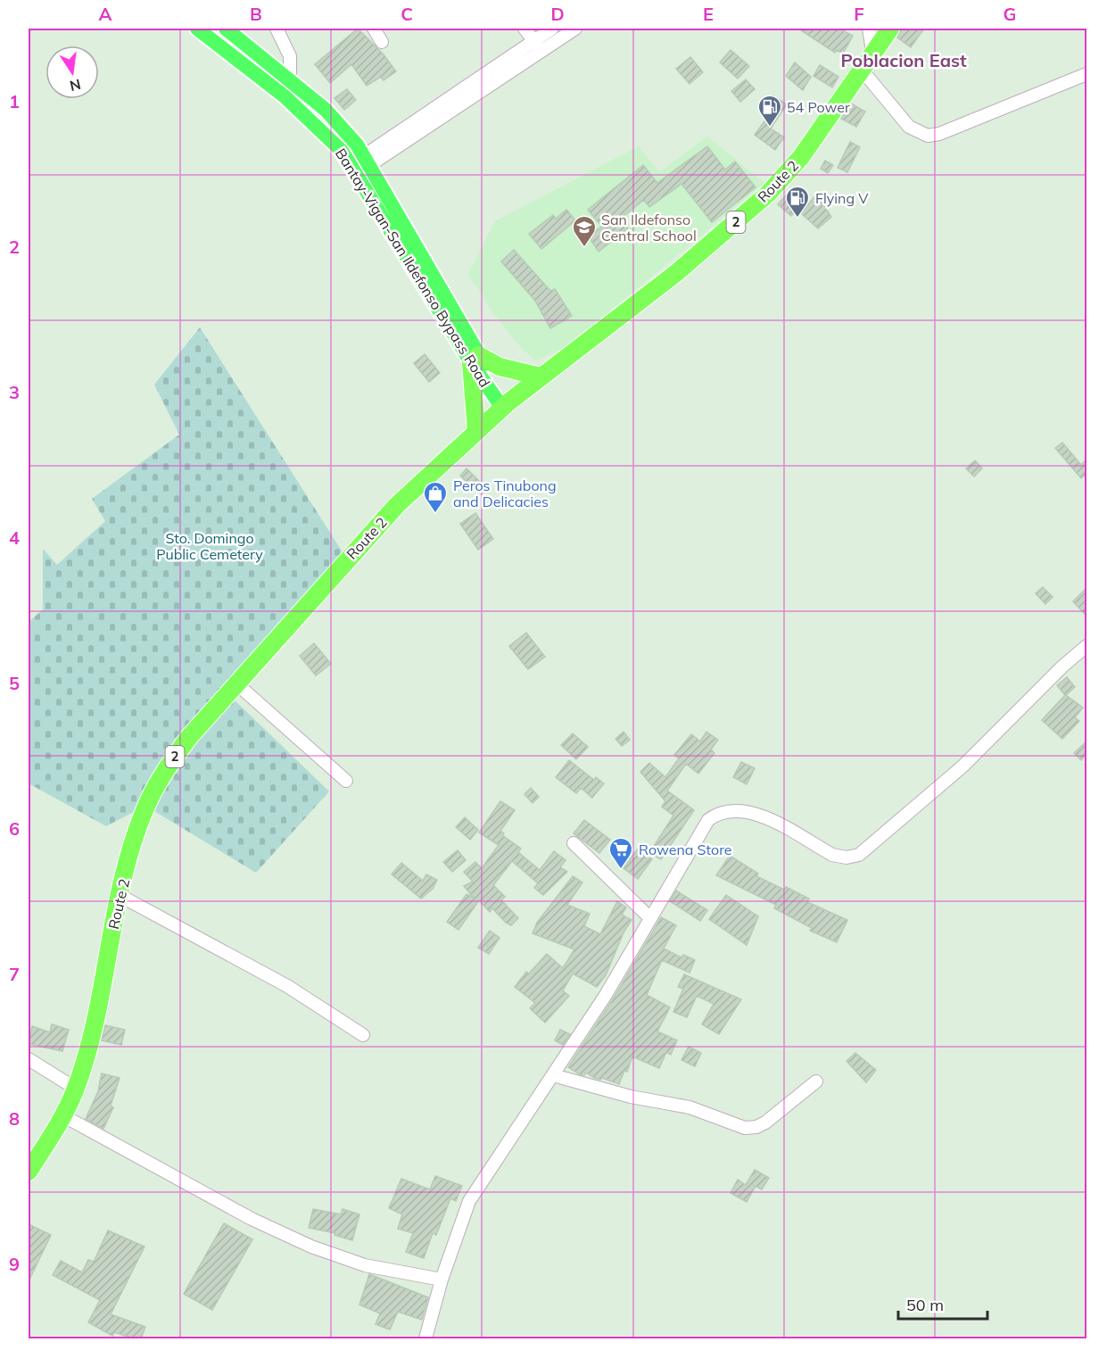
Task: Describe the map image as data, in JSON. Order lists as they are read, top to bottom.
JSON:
{
  "streets": {
    "highway": ["Route 2", "2"],
    "main road": ["Bantay-Vigan-San Ildefonso Bypass Road"]
  },
  "crossings": [
    ["Route 2", "Bantay-Vigan-San Ildefonso Bypass Road"]
  ],
  "districts": ["Poblacion East"],
  "parks": ["Sto. Domingo Public Cemetery"],
  "places": {
    "fuel station": ["54 Power", "Flying V"],
    "school or university": ["San Ildefonso Central School"],
    "shop": ["Peros Tinubong and Delicacies"],
    "supermarket": ["Rowena Store"]
  },
  "scale_bar": "50 m",
  "north": "bottom",
  "grid": {
    "columns": [
      "A",
      "B",
      "C",
      "D",
      "E",
      "F",
      "G"
    ],
    "rows": [
      "1",
      "2",
      "3",
      "4",
      "5",
      "6",
      "7",
      "8",
      "9"
    ]
  }
}
